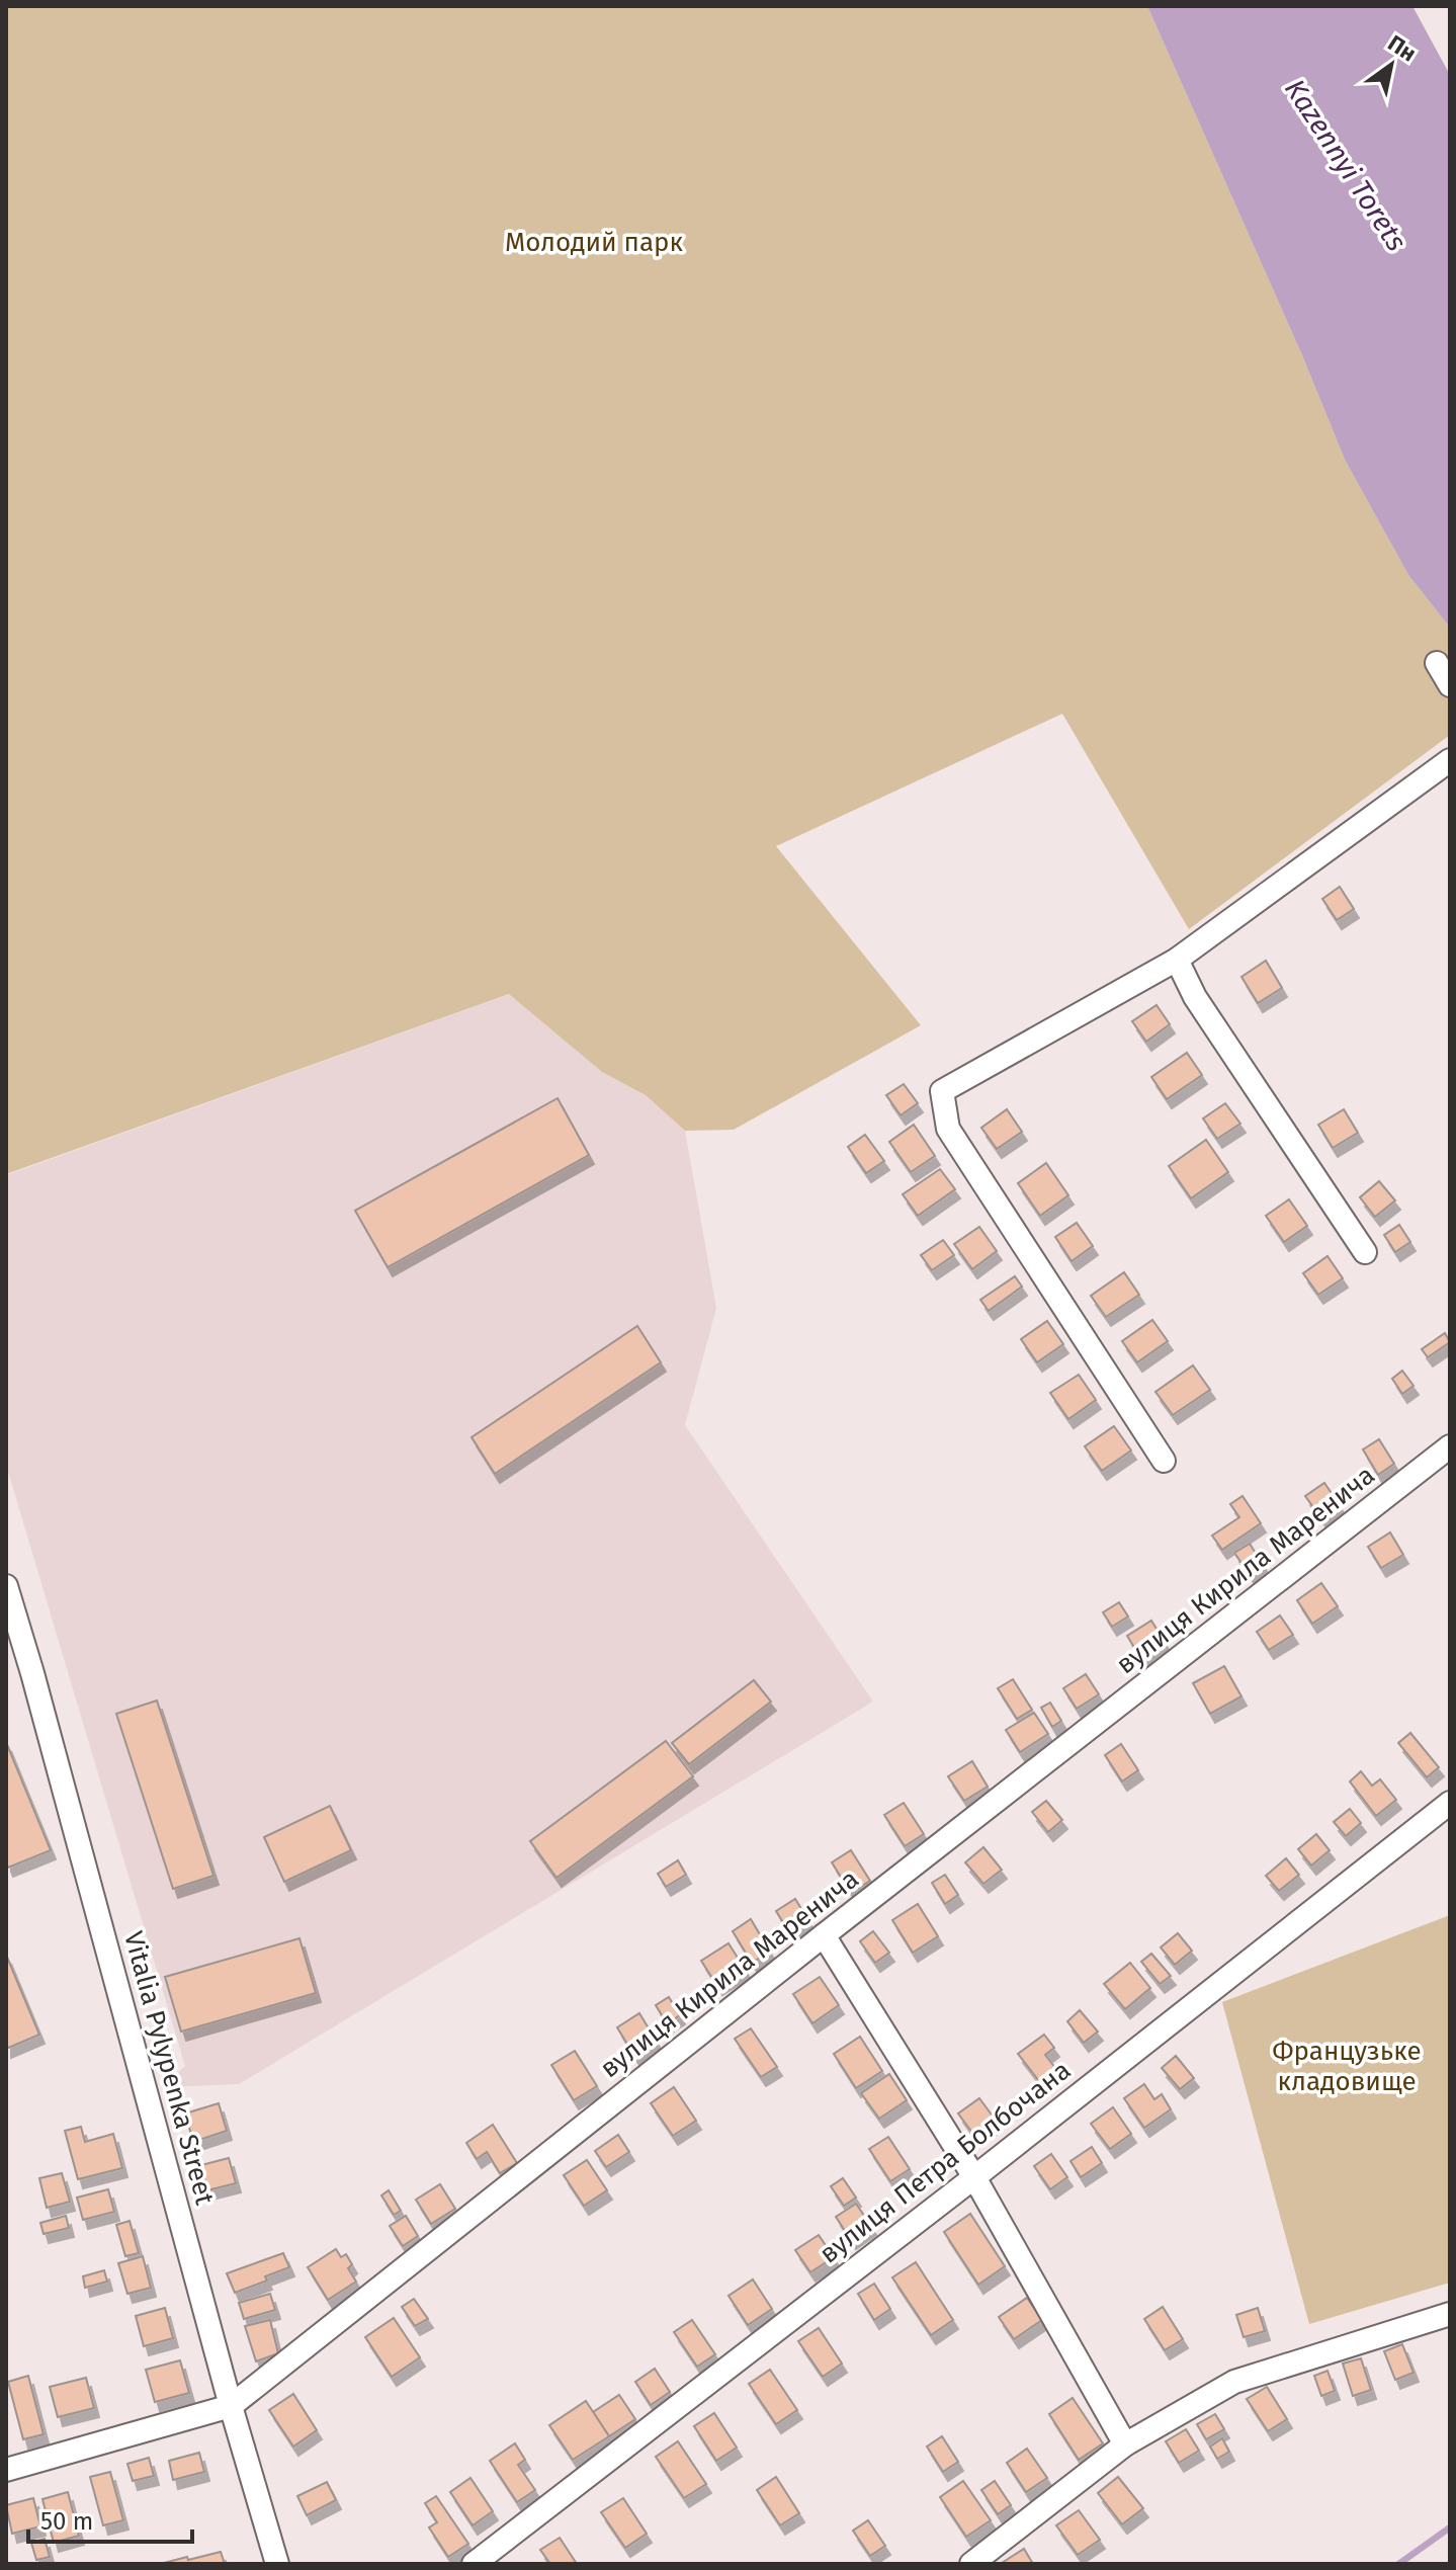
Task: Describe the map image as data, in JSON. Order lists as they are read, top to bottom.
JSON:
{
  "streets": {
    "street": ["вулиця Кирила Маренича", "Vitalia Pylypenka Street", "вулиця Петра Болбочана"]
  },
  "crossings": [
    ["вулиця Кирила Маренича", "Vitalia Pylypenka Street"]
  ],
  "water": ["Kazennyi Torets"],
  "parks": ["Молодий парк", "Французьке кладовище"],
  "scale_bar": "50 m",
  "north": "top right"
}
